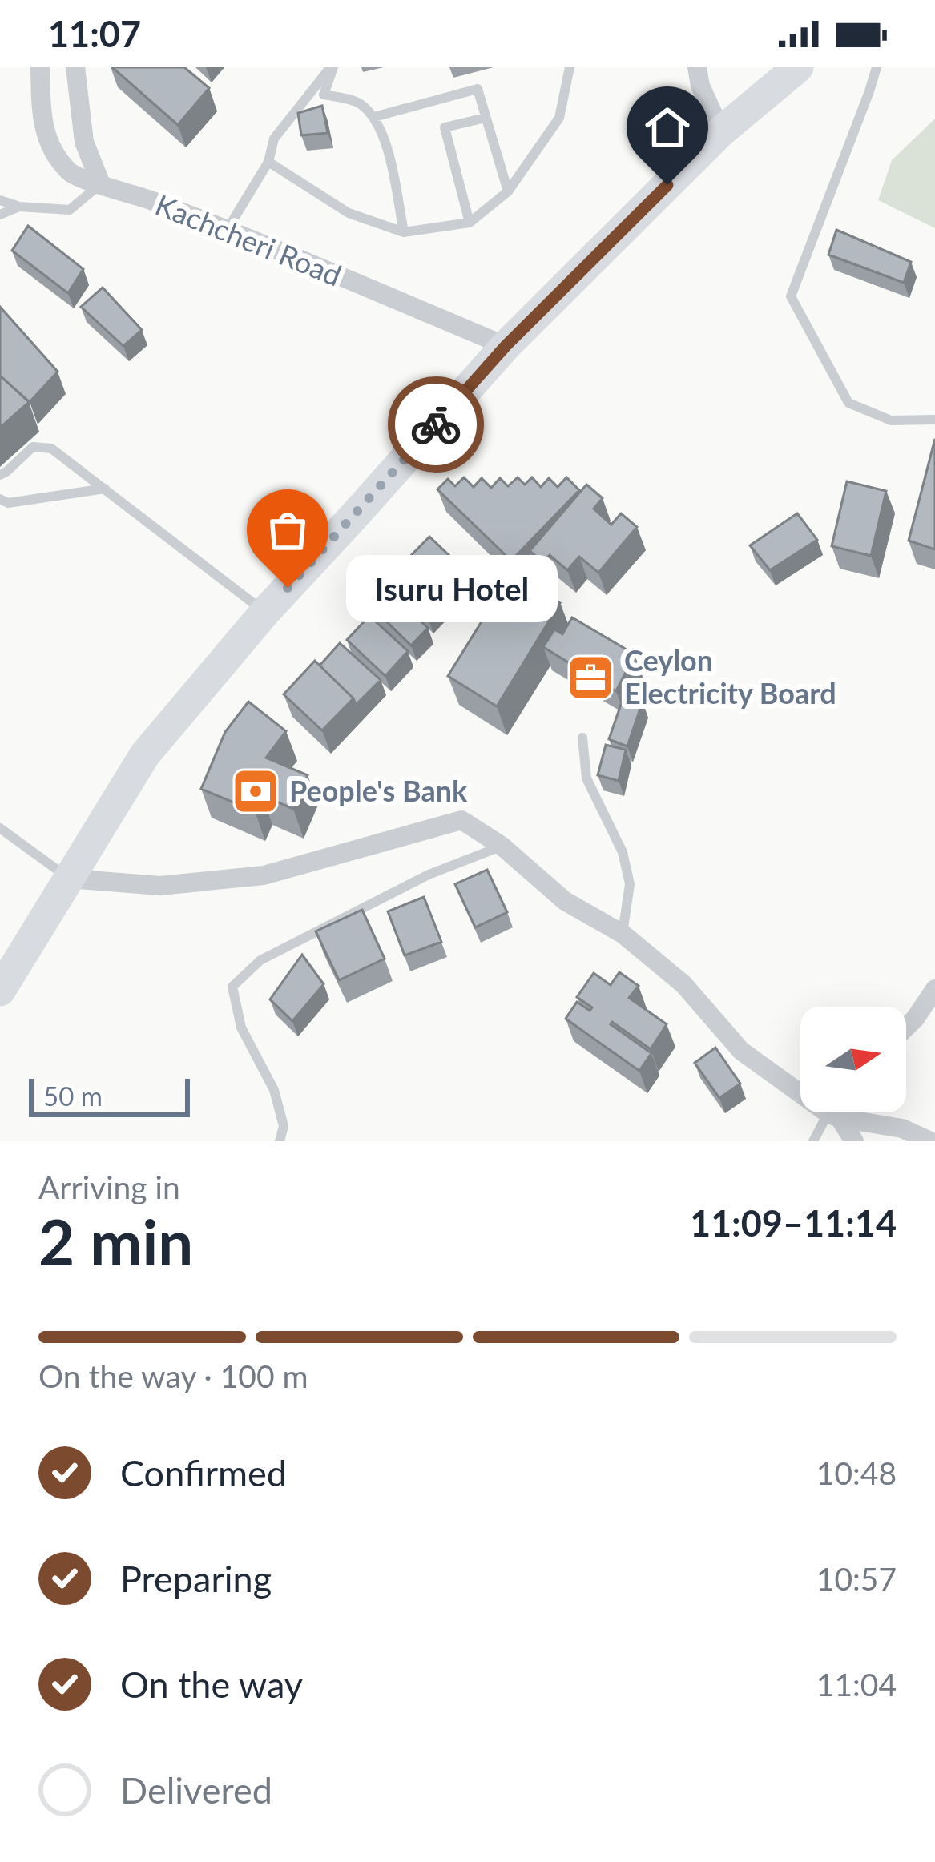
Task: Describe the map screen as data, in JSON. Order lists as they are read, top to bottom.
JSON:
{
  "streets": {
    "street": ["Kachcheri Road"]
  },
  "places": {
    "other": ["Isuru Hotel"],
    "office": ["Ceylon Electricity Board"],
    "bank": ["People's Bank"]
  },
  "scale_bar": "50 m",
  "north": "right",
  "page": {
    "status": "11:07",
    "bubble": "Isuru Hotel",
    "scale": "50 m",
    "heading": ["2 min", "Arriving in", "11:09–11:14"],
    "bar": "On the way · 100 m",
    "list": [
      ["Confirmed", "10:48"],
      ["Preparing", "10:57"],
      ["On the way", "11:04"],
      "Delivered"
    ]
  }
}
